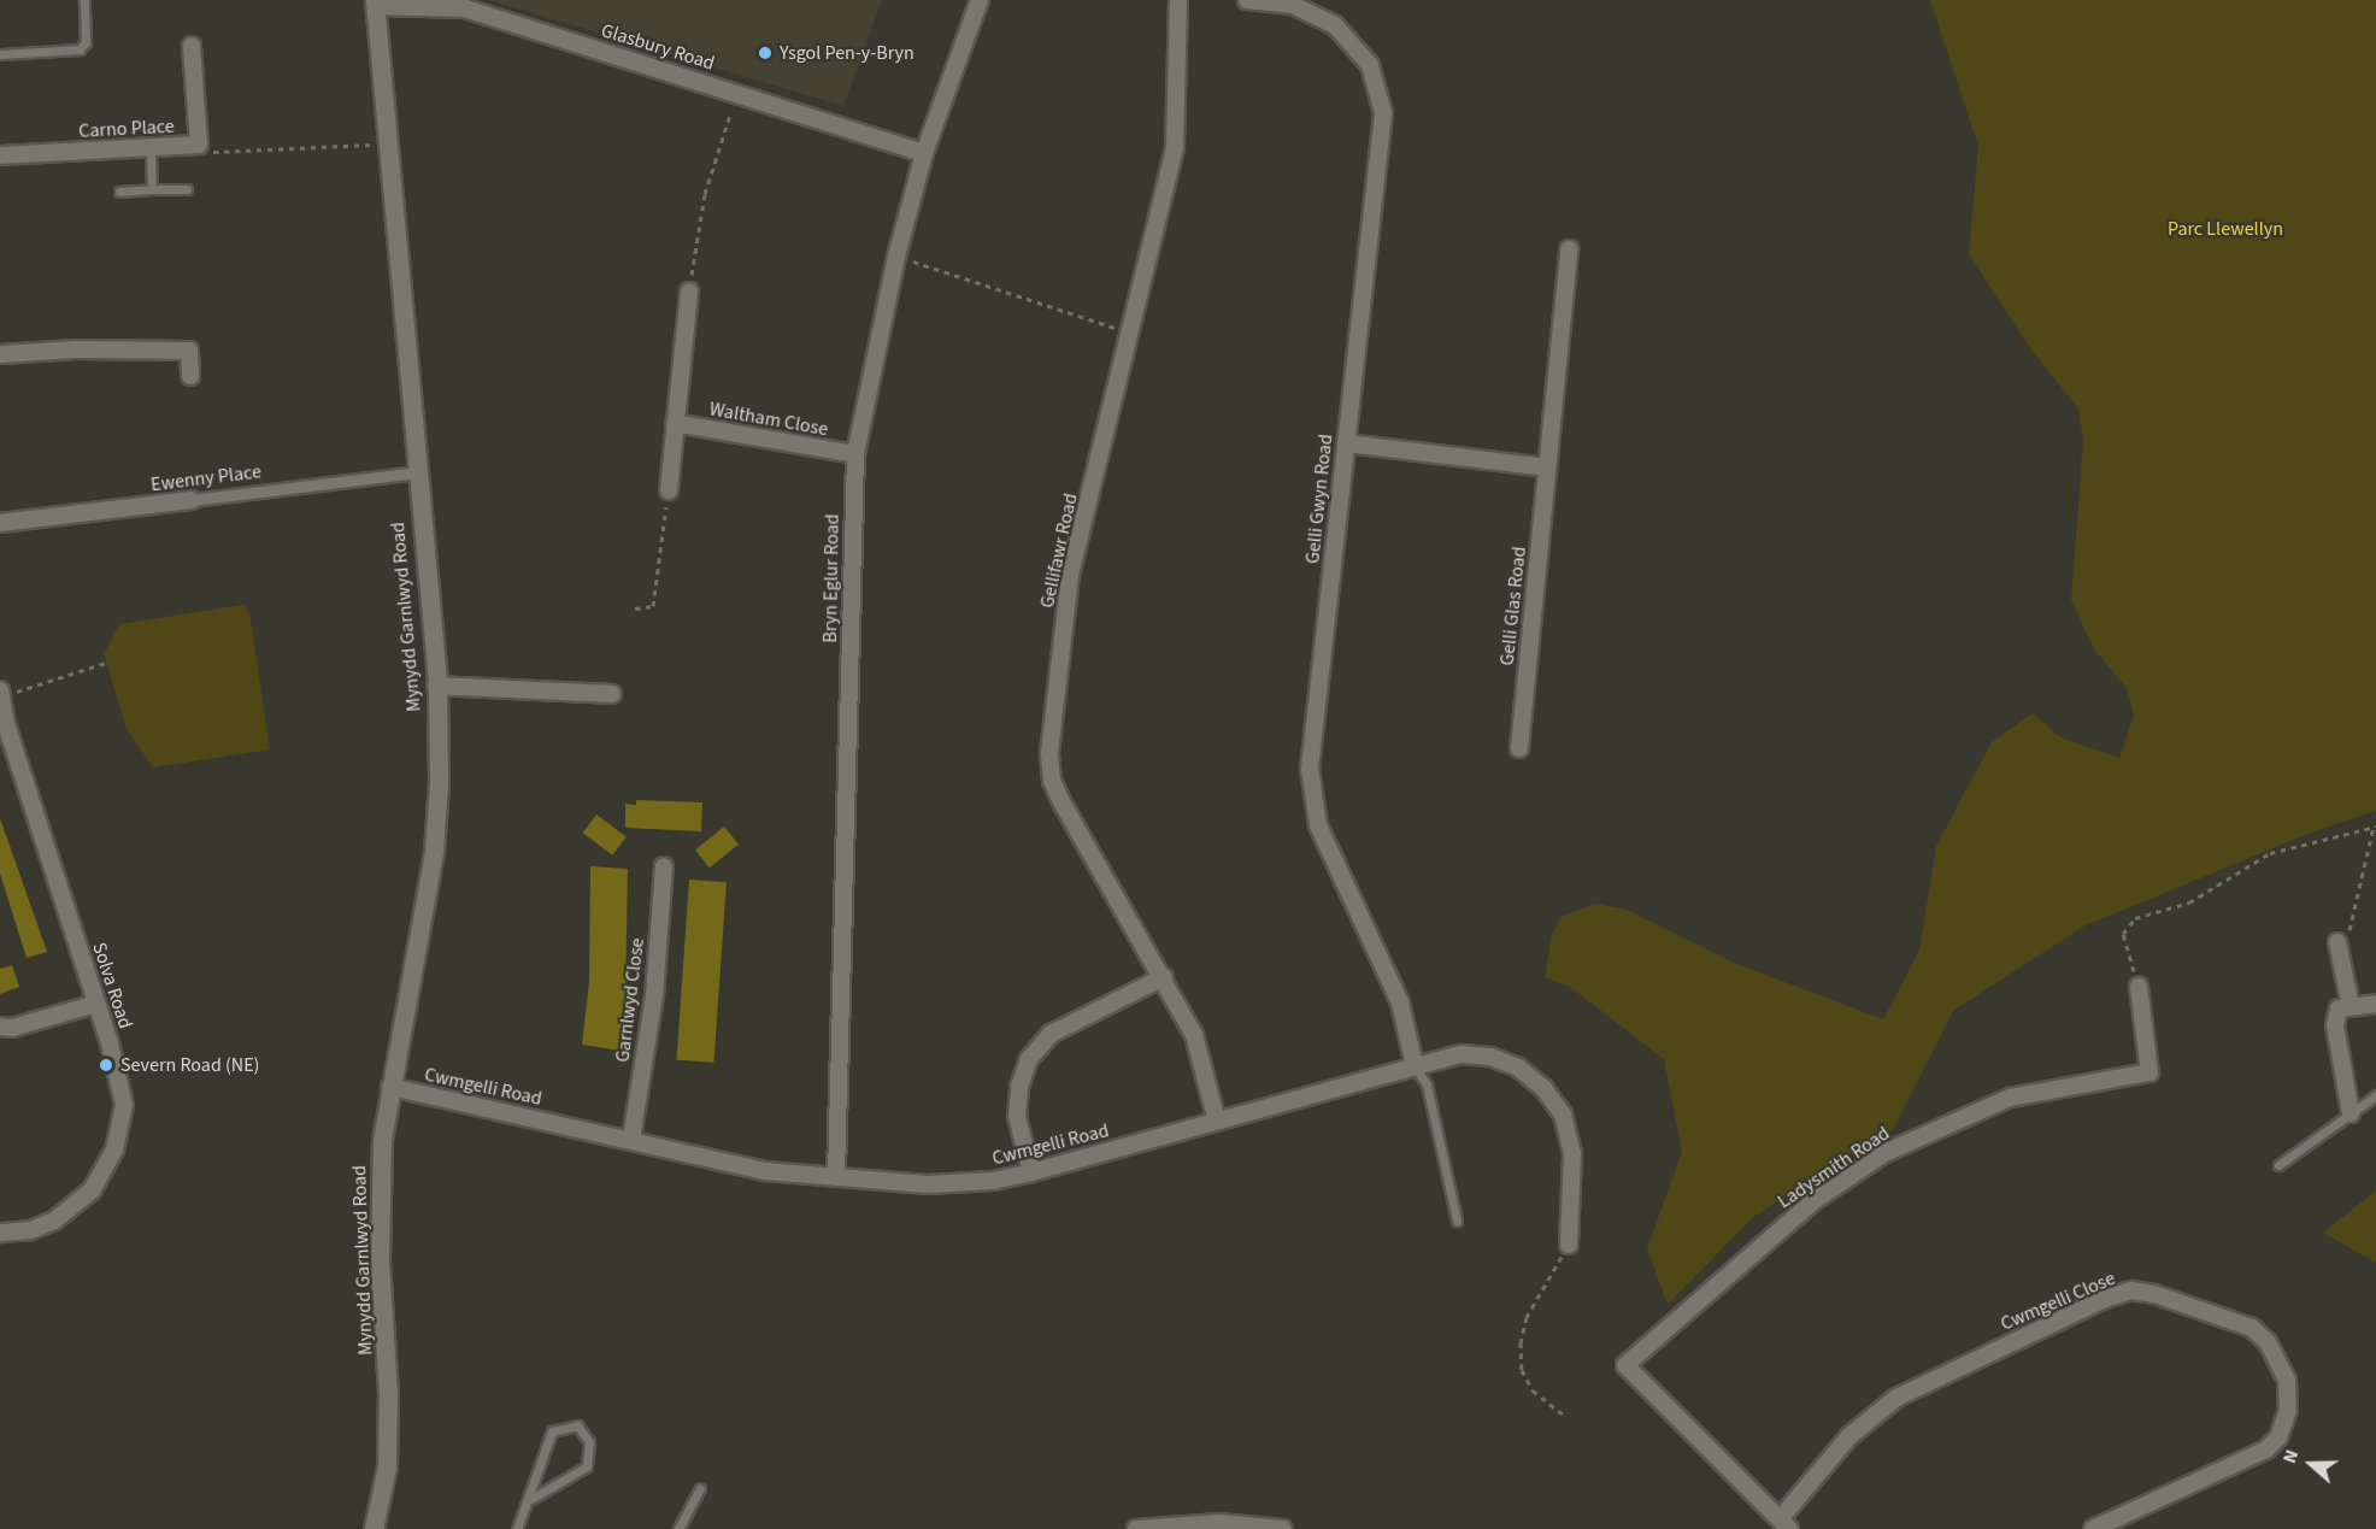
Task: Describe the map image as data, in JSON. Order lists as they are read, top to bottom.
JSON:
{
  "streets": {
    "street": [
      "Glasbury Road",
      "Carno Place",
      "Waltham Close",
      "Ewenny Place",
      "Gelli Gwyn Road",
      "Gellifawr Road",
      "Bryn Eglur Road",
      "Gelli Glas Road",
      "Mynydd Garnlwyd Road",
      "Solva Road",
      "Garnlwyd Close",
      "Cwmgelli Road",
      "Ladysmith Road",
      "Cwmgelli Close"
    ]
  },
  "crossings": [
    ["Glasbury Road", "Bryn Eglur Road"],
    ["Glasbury Road", "Mynydd Garnlwyd Road"],
    ["Waltham Close", "Bryn Eglur Road"],
    ["Ewenny Place", "Mynydd Garnlwyd Road"],
    ["Gelli Gwyn Road", "Cwmgelli Road"],
    ["Gellifawr Road", "Cwmgelli Road"],
    ["Bryn Eglur Road", "Cwmgelli Road"],
    ["Mynydd Garnlwyd Road", "Cwmgelli Road"],
    ["Garnlwyd Close", "Cwmgelli Road"],
    ["Ladysmith Road", "Cwmgelli Close"]
  ],
  "parks": ["Parc Llewellyn"],
  "places": ["Ysgol Pen-y-Bryn", "Severn Road (NE)"],
  "north": "left"
}
